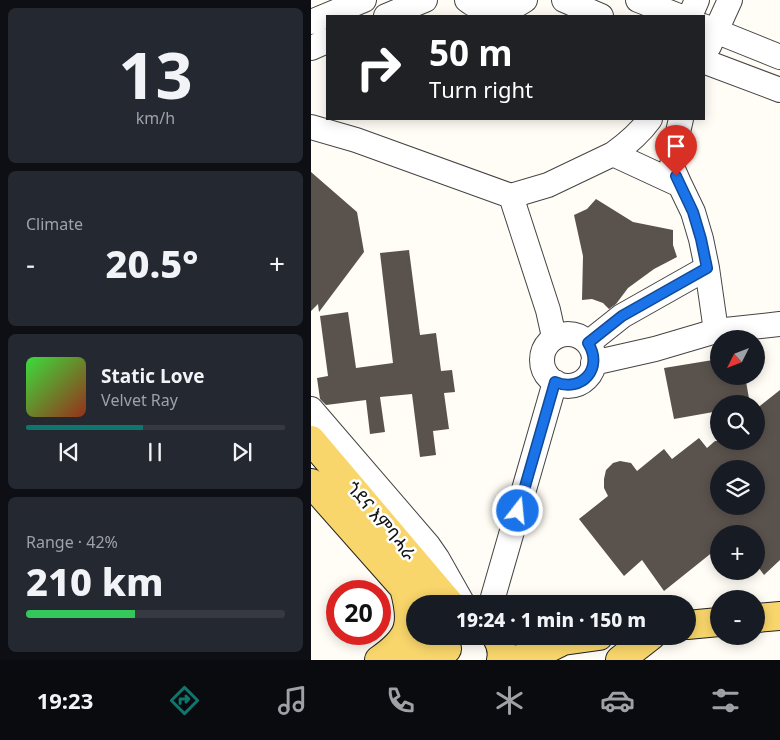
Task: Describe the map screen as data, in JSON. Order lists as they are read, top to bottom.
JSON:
{
  "streets": {
    "main road": ["ጎደና እምባሓራ"]
  },
  "north": "bottom left",
  "page": {
    "tile": [
      ["13", "km/h"],
      "Climate",
      ["Range · 42%", "210 km"]
    ],
    "turn": ["50 m", "Turn right"],
    "heat": ["−", "20.5°", "+"],
    "map_buttons": ["+", "−"],
    "song": ["Static Love", "Velvet Ray"],
    "limit": "20",
    "trip": "19:24 · 1 min · 150 m",
    "tabs": "19:23"
  }
}
